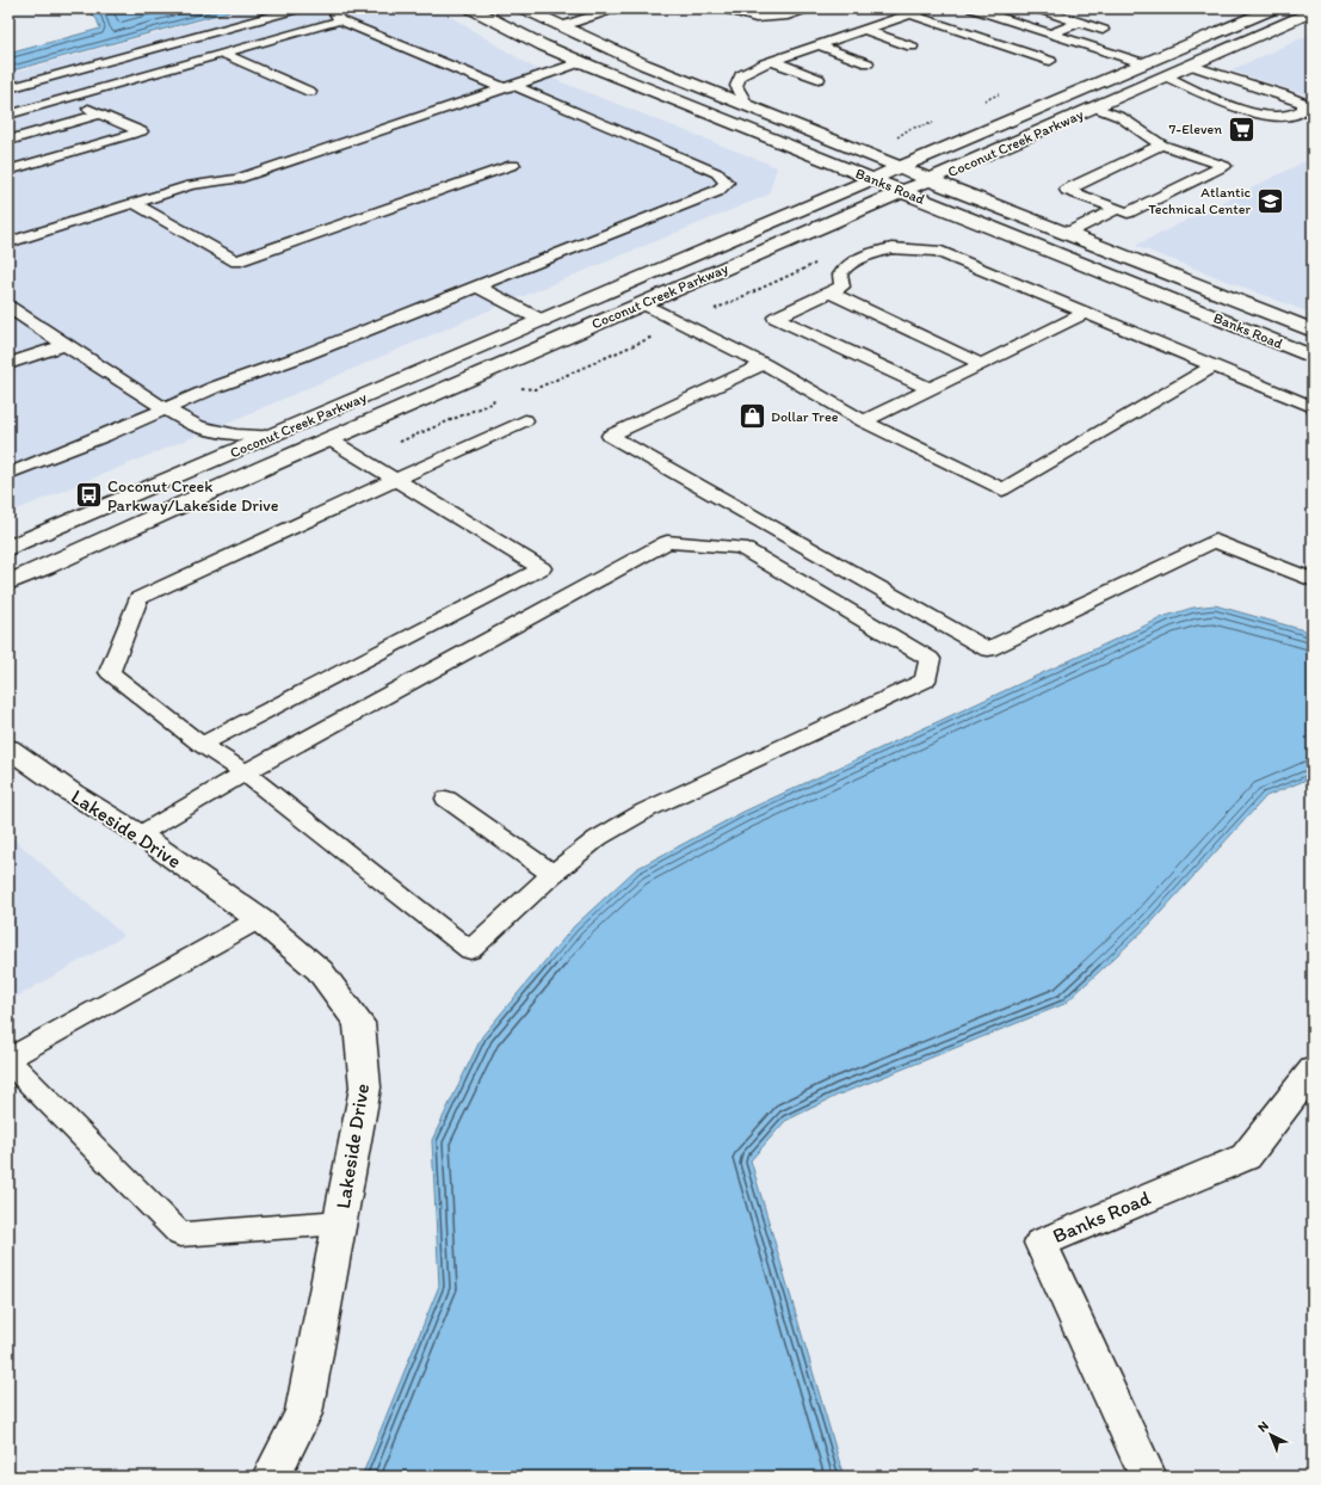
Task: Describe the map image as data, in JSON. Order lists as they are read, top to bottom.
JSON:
{
  "streets": {
    "main road": ["Coconut Creek Parkway", "Banks Road", "Lakeside Drive"]
  },
  "crossings": [
    ["Coconut Creek Parkway", "Banks Road"]
  ],
  "places": {
    "supermarket": ["7-Eleven"],
    "school or university": ["Atlantic Technical Center"],
    "shop": ["Dollar Tree"],
    "bus stop": ["Coconut Creek Parkway/Lakeside Drive"]
  },
  "north": "top left"
}
